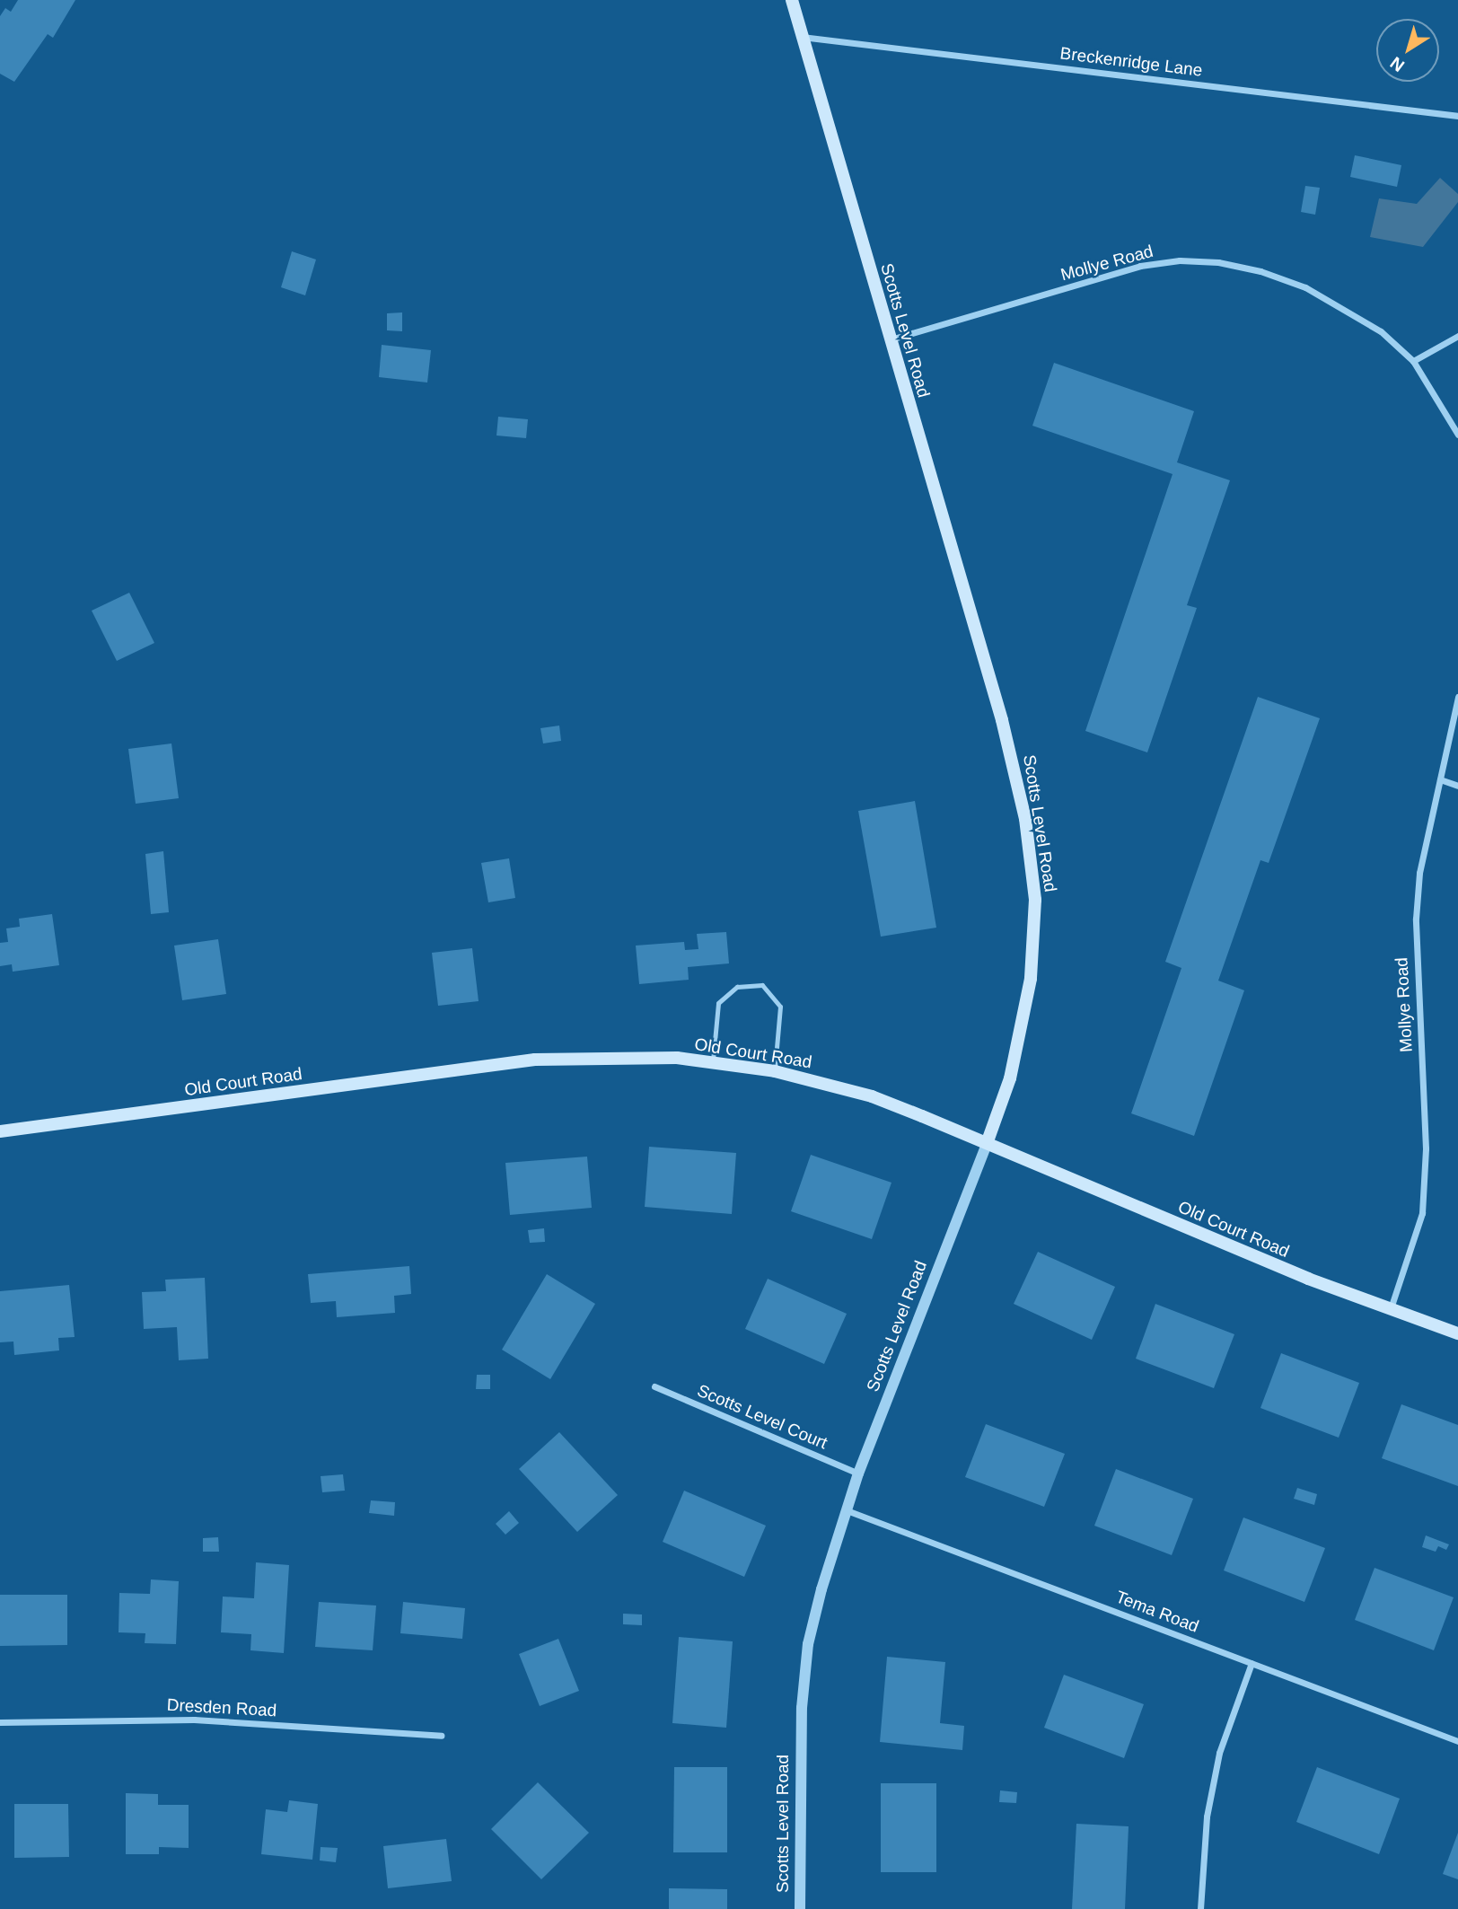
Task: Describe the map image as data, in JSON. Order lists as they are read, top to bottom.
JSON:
{
  "streets": {
    "main road": ["Scotts Level Road", "Old Court Road"],
    "street": [
      "Breckenridge Lane",
      "Mollye Road",
      "Scotts Level Court",
      "Tema Road",
      "Dresden Road"
    ]
  },
  "crossings": [
    ["Breckenridge Lane", "Scotts Level Road"],
    ["Mollye Road", "Scotts Level Road"],
    ["Mollye Road", "Old Court Road"],
    ["Scotts Level Road", "Old Court Road"],
    ["Scotts Level Road", "Scotts Level Court"],
    ["Scotts Level Road", "Tema Road"]
  ],
  "north": "bottom left"
}
